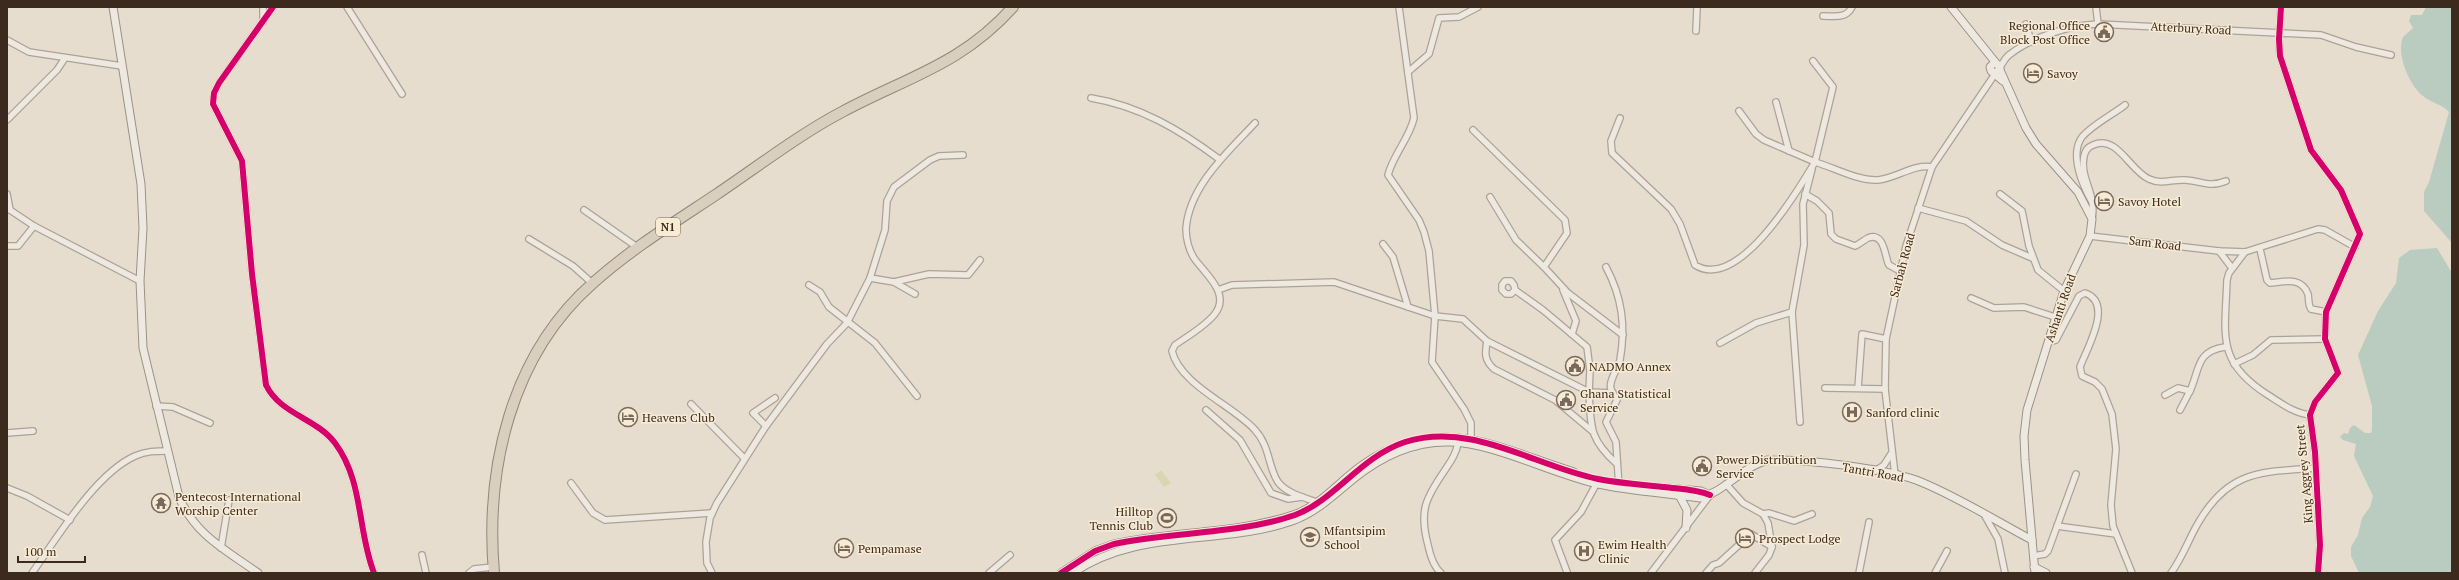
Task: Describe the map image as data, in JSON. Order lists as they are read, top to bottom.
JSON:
{
  "streets": {
    "highway": ["N1"],
    "street": [
      "Atterbury Road",
      "Sam Road",
      "Sarbah Road",
      "Ashanti Road",
      "Tantri Road",
      "King Aggrey Street"
    ]
  },
  "crossings": [
    ["Atterbury Road", "Sarbah Road"],
    ["Atterbury Road", "King Aggrey Street"],
    ["Sam Road", "Ashanti Road"],
    ["Sam Road", "King Aggrey Street"],
    ["Sarbah Road", "Tantri Road"],
    ["Ashanti Road", "Tantri Road"]
  ],
  "places": {
    "public building": [
      "Regional Office Block Post Office",
      "NADMO Annex",
      "Ghana Statistical Service",
      "Power Distribution Service"
    ],
    "hotel": [
      "Savoy",
      "Savoy Hotel",
      "Heavens Club",
      "Prospect Lodge",
      "Pempamase"
    ],
    "hospital": ["Sanford clinic", "Ewim Health Clinic"],
    "temple": ["Pentecost International Worship Center"],
    "sports": ["Hilltop Tennis Club"],
    "school or university": ["Mfantsipim School"]
  },
  "scale_bar": "100 m"
}
